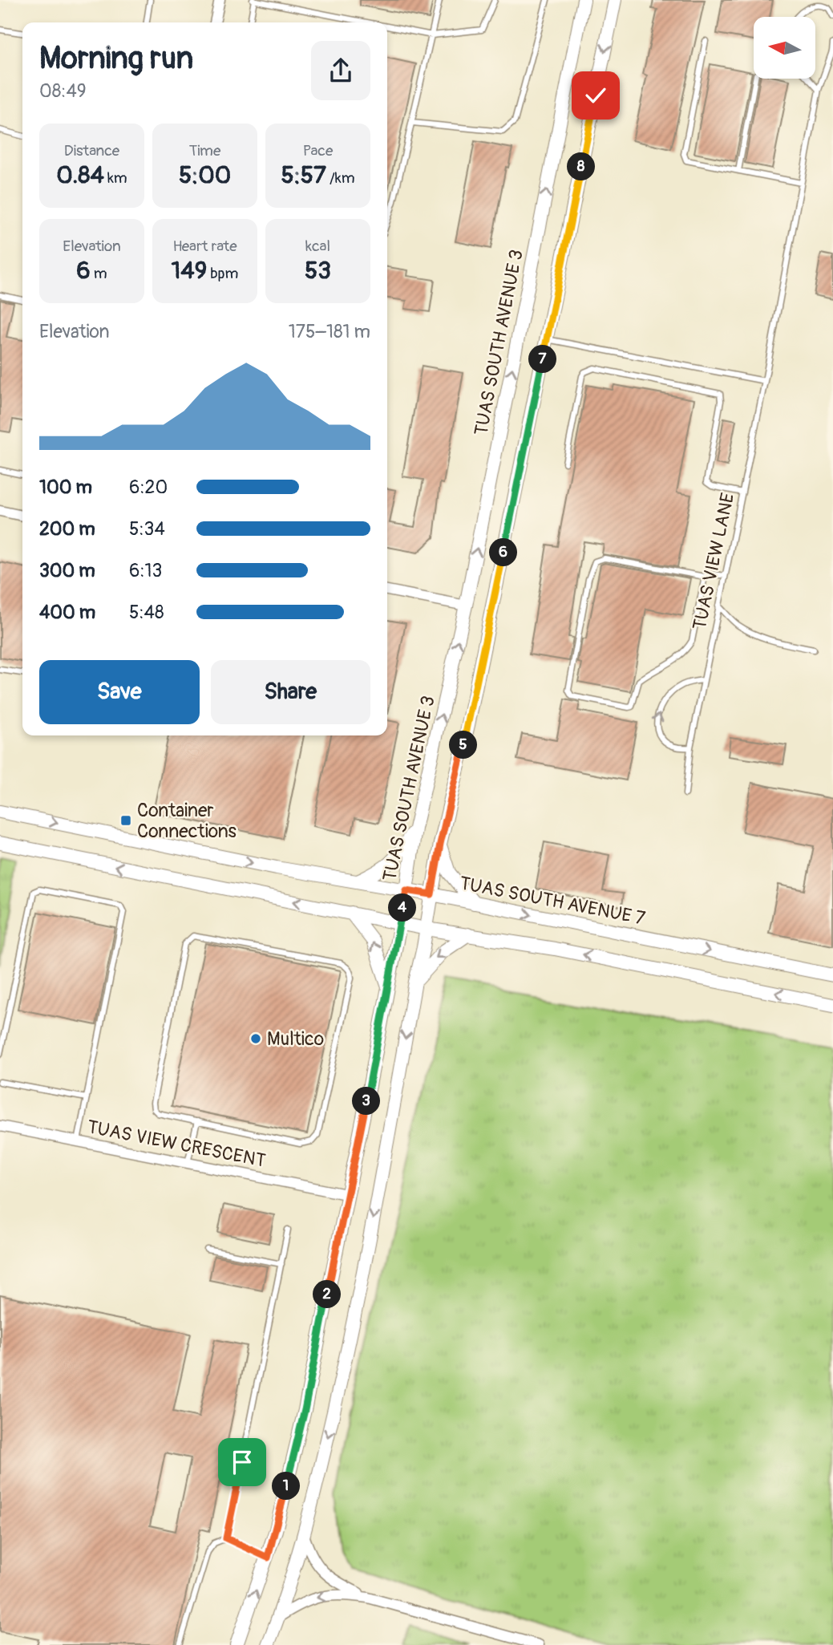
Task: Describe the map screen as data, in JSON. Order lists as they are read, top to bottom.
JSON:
{
  "streets": {
    "street": ["TUAS SOUTH AVENUE 3", "TUAS SOUTH AVENUE 7", "TUAS VIEW CRESCENT"],
    "lane": ["TUAS VIEW LANE"]
  },
  "crossings": [
    ["TUAS SOUTH AVENUE 3", "TUAS SOUTH AVENUE 7"],
    ["TUAS SOUTH AVENUE 3", "TUAS VIEW CRESCENT"]
  ],
  "places": {
    "transit": ["Container Connections"],
    "other": ["Multico"]
  },
  "north": "left",
  "page": {
    "heading": ["Morning run", "08:49"],
    "stats": [
      ["Distance", "0.84 km"],
      ["Time", "5:00"],
      ["Pace", "5:57 /km"],
      ["Elevation", "6 m"],
      ["Heart rate", "149 bpm"],
      ["kcal", "53"]
    ],
    "pins": [
      "8",
      "7",
      "6",
      "5",
      "4",
      "3",
      "2",
      "1"
    ],
    "chart": ["Elevation", "175–181 m"],
    "list": [
      {
        "name": "100 m",
        "note": "6:20"
      },
      {
        "name": "200 m",
        "note": "5:34"
      },
      {
        "name": "300 m",
        "note": "6:13"
      },
      {
        "name": "400 m",
        "note": "5:48"
      }
    ],
    "buttons": ["Save", "Share"]
  }
}
